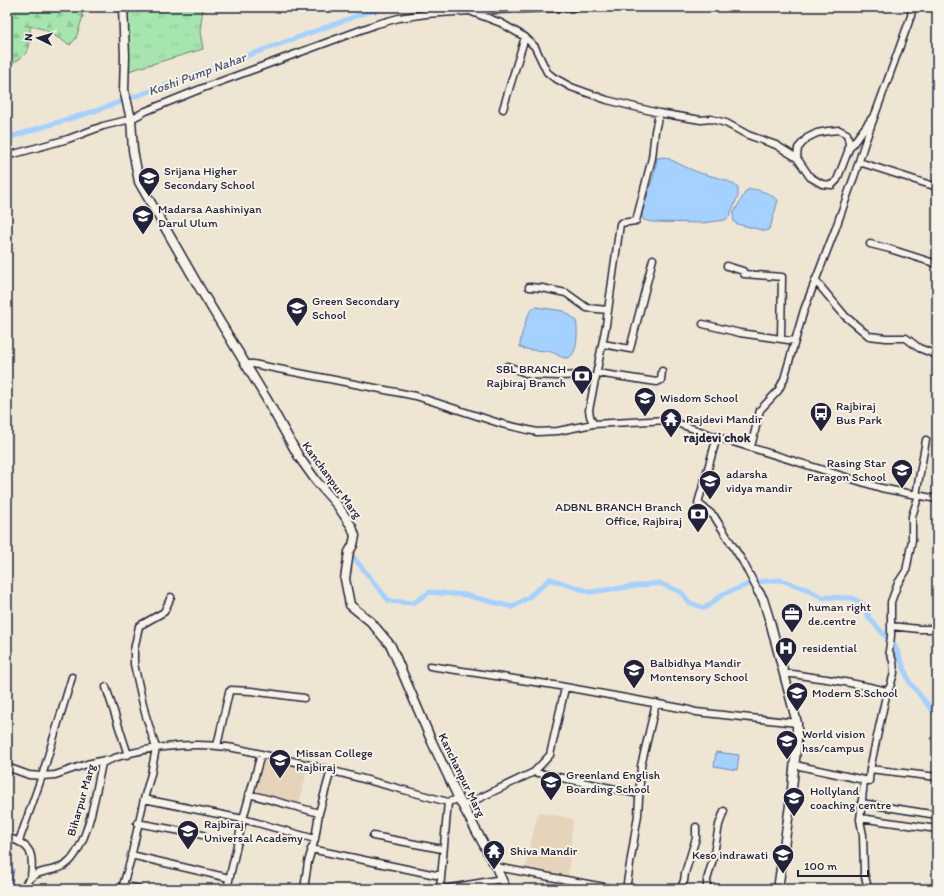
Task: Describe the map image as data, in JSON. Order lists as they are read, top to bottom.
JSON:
{
  "streets": {
    "main road": ["Kanchanpur Marg"],
    "street": ["Biharpur Marg"]
  },
  "crossings": [
    ["Kanchanpur Marg", "Biharpur Marg"]
  ],
  "districts": ["rajdevi chok"],
  "water": ["Koshi Pump Nahar"],
  "places": {
    "school or university": [
      "Srijana Higher Secondary School",
      "Madarsa Aashiniyan Darul Ulum",
      "Green Secondary School",
      "Wisdom School",
      "Rasing Star Paragon School",
      "adarsha vidya mandir",
      "Balbidhya Mandir Montensory School",
      "Modern S.School",
      "World vision hss/campus",
      "Missan College Rajbiraj",
      "Greenland English Boarding School",
      "Hollyland coaching centre",
      "Rajbiraj Universal Academy",
      "Keso indrawati"
    ],
    "bank": ["SBL BRANCH Rajbiraj Branch", "ADBNL BRANCH Branch Office, Rajbiraj"],
    "bus stop": ["Rajbiraj Bus Park"],
    "temple": ["Rajdevi Mandir", "Shiva Mandir"],
    "office": ["human right de.centre"],
    "hospital": ["residential"]
  },
  "scale_bar": "100 m",
  "north": "left"
}
